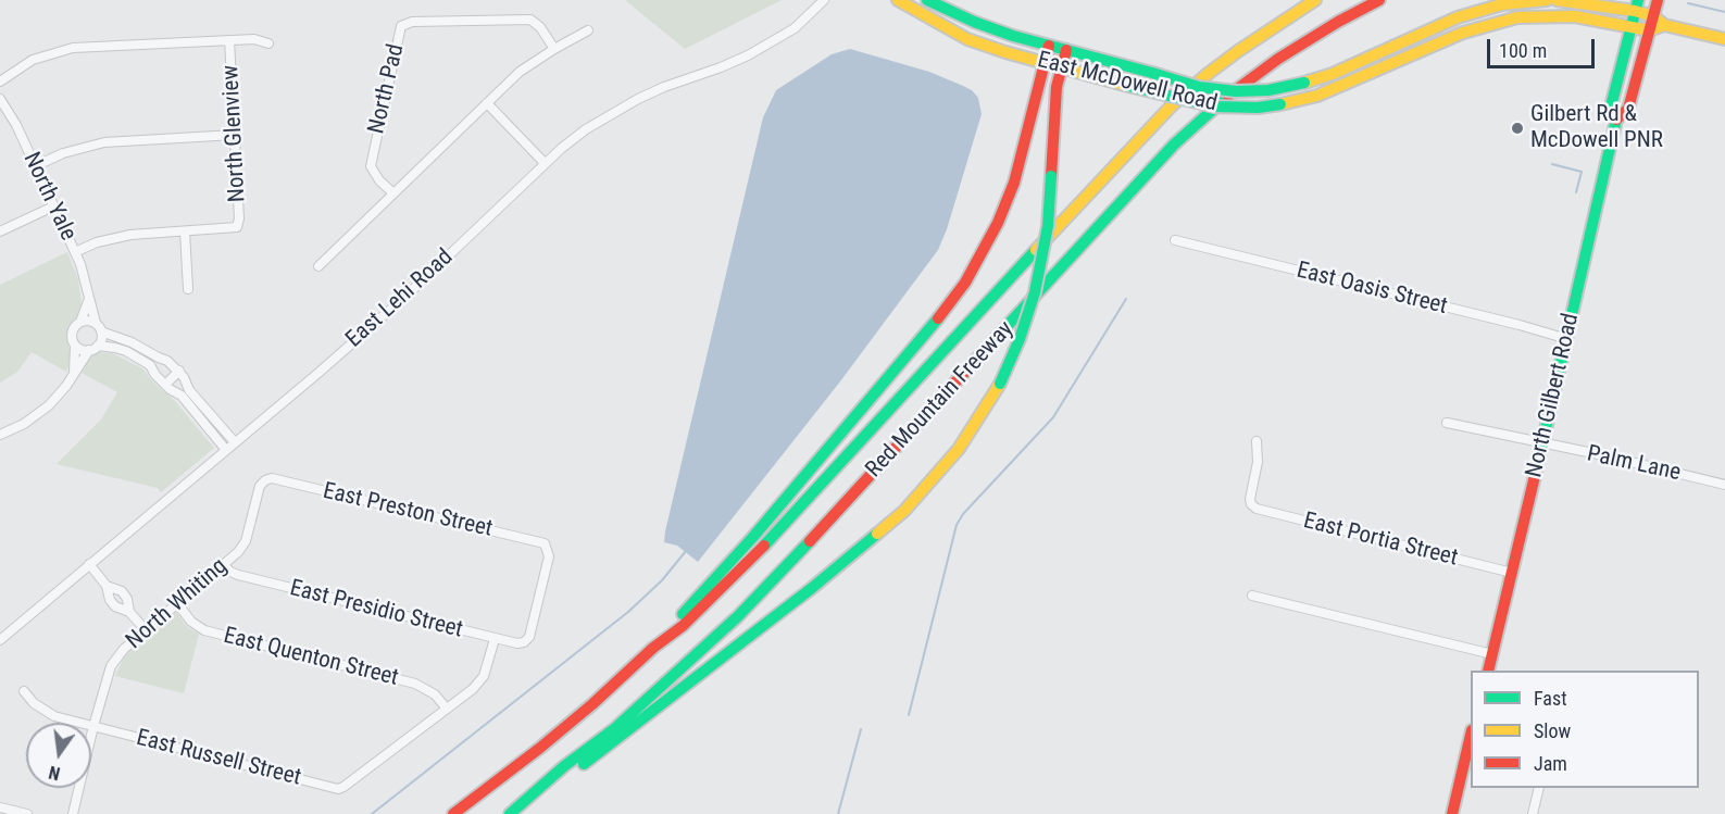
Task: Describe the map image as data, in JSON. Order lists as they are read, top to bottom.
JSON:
{
  "streets": {
    "main road": ["East McDowell Road", "North Gilbert Road", "Red Mountain Freeway"],
    "street": [
      "North Pad",
      "North Glenview",
      "North Yale",
      "East Oasis Street",
      "East Lehi Road",
      "Palm Lane",
      "East Preston Street",
      "East Portia Street",
      "North Whiting",
      "East Presidio Street",
      "East Quenton Street",
      "East Russell Street"
    ]
  },
  "crossings": [
    ["East McDowell Road", "North Gilbert Road"],
    ["East Oasis Street", "North Gilbert Road"],
    ["North Gilbert Road", "Palm Lane"],
    ["North Gilbert Road", "East Portia Street"],
    ["East Preston Street", "North Whiting"],
    ["East Preston Street", "East Presidio Street"],
    ["North Whiting", "East Presidio Street"],
    ["North Whiting", "East Quenton Street"],
    ["North Whiting", "East Russell Street"],
    ["East Quenton Street", "East Russell Street"]
  ],
  "places": ["Gilbert Rd & McDowell PNR"],
  "legend": ["Fast", "Slow", "Jam"],
  "scale_bar": "100 m",
  "north": "bottom"
}
